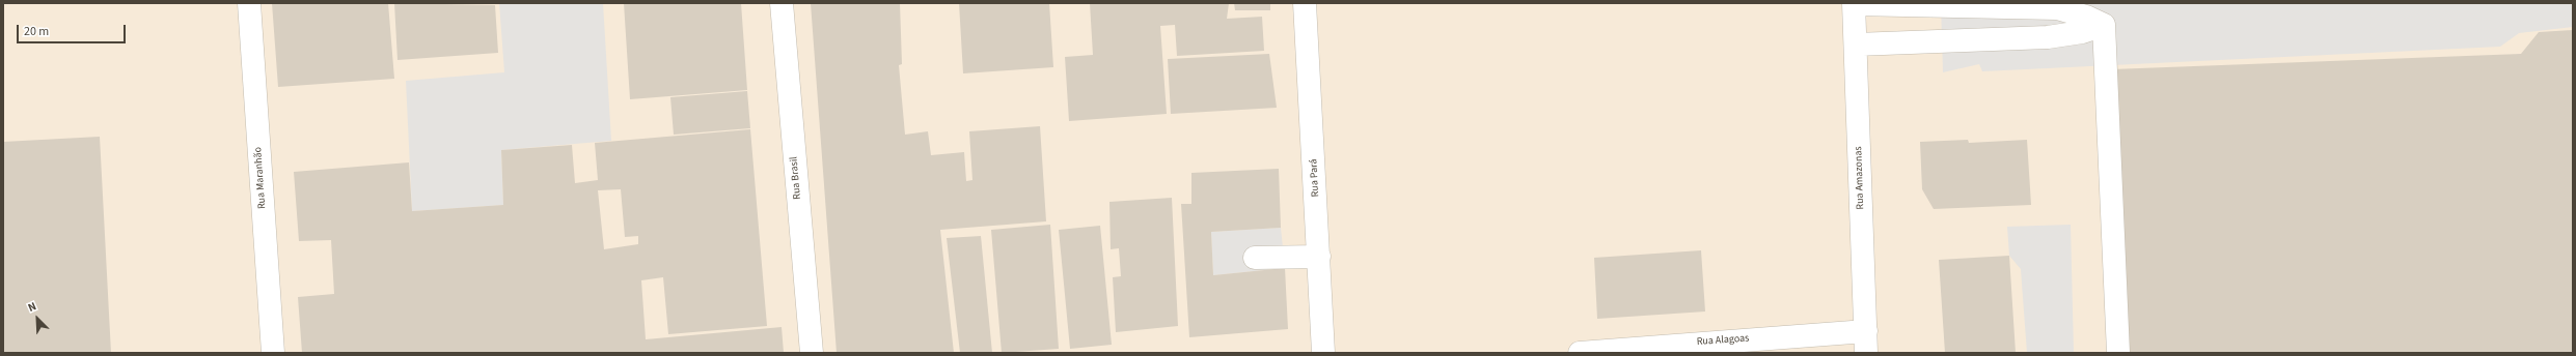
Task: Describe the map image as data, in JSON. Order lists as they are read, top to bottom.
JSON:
{
  "streets": {
    "street": [
      "Rua Maranhão",
      "Rua Brasil",
      "Rua Pará",
      "Rua Amazonas",
      "Rua Alagoas"
    ]
  },
  "crossings": [
    ["Rua Amazonas", "Rua Alagoas"]
  ],
  "scale_bar": "20 m",
  "north": "top left"
}
